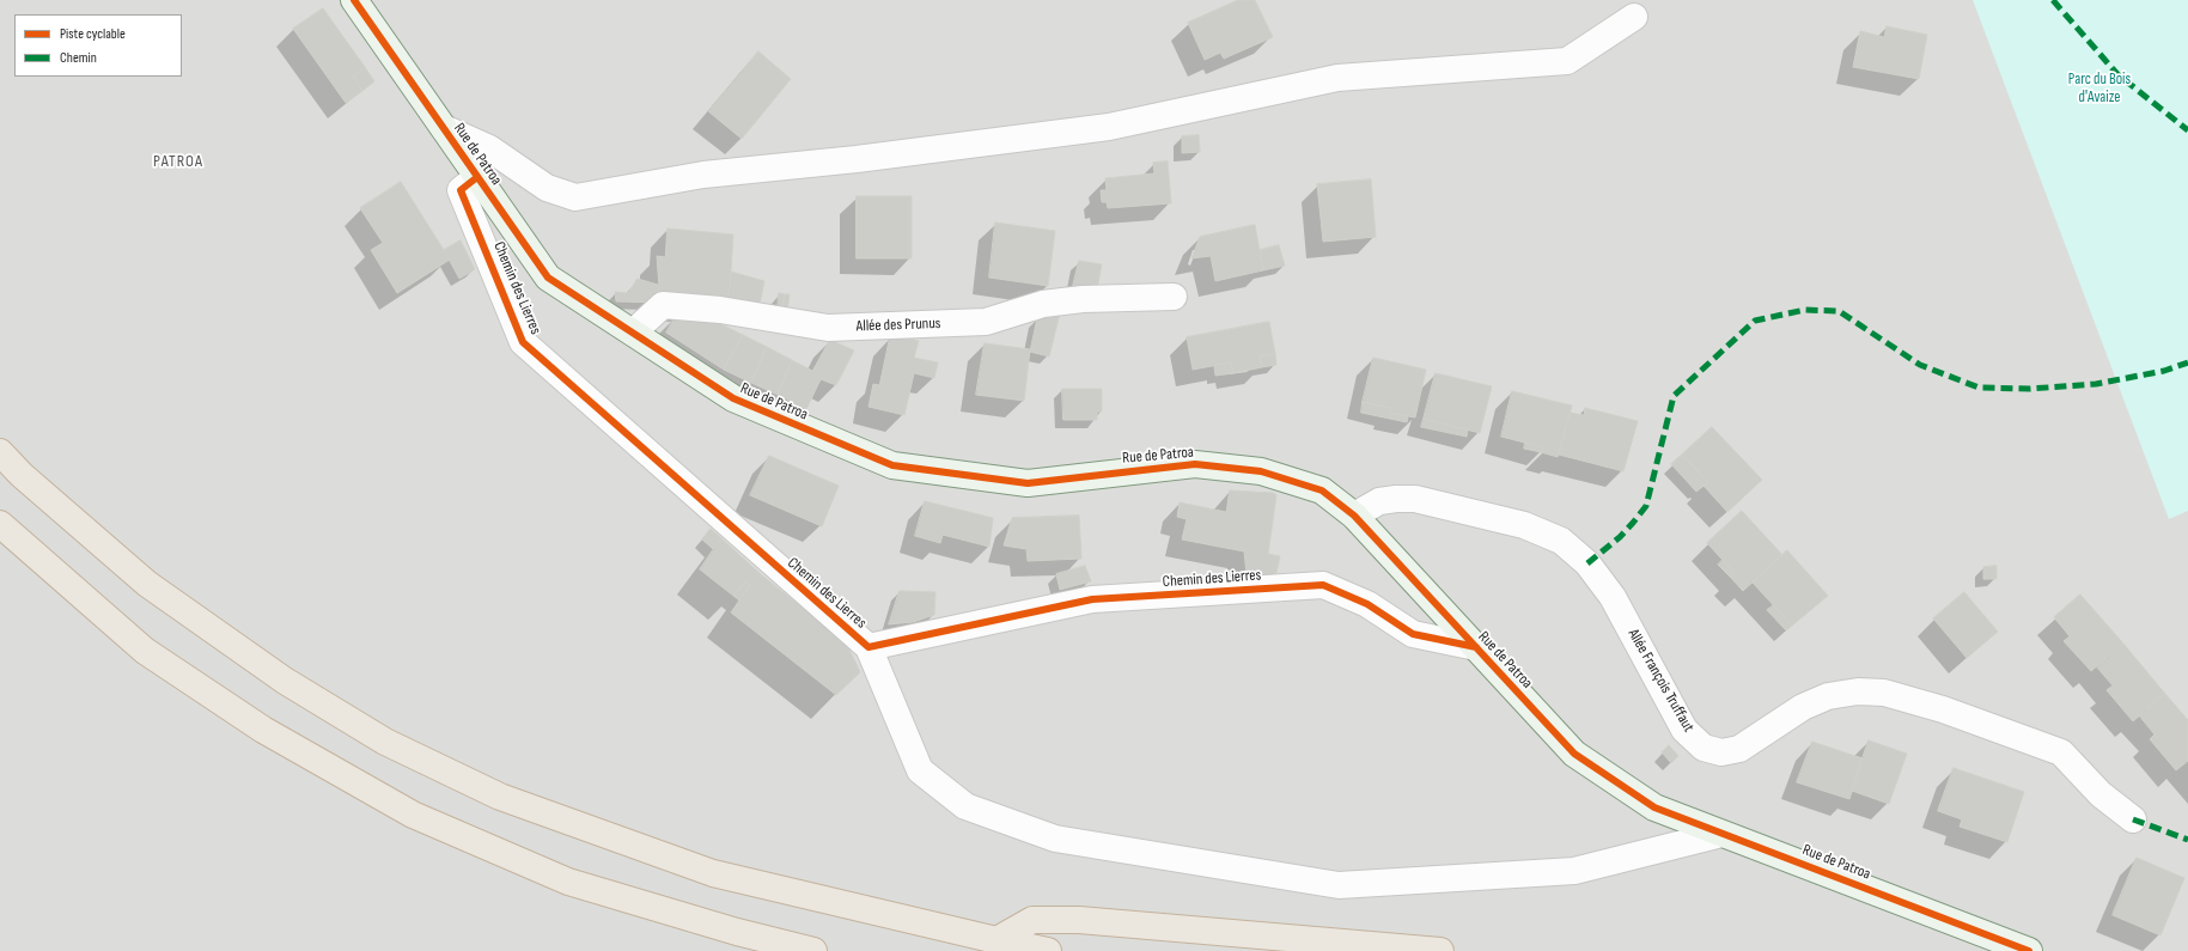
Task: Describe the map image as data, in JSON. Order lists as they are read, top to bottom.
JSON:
{
  "streets": {
    "street": [
      "Rue de Patroa",
      "Chemin des Lierres",
      "Allée des Prunus",
      "Allée François Truffaut"
    ]
  },
  "crossings": [
    ["Rue de Patroa", "Chemin des Lierres"],
    ["Rue de Patroa", "Allée des Prunus"],
    ["Rue de Patroa", "Allée François Truffaut"]
  ],
  "districts": ["PATROA"],
  "parks": ["Parc du Bois d'Avaize"],
  "legend": ["Piste cyclable", "Chemin"]
}
